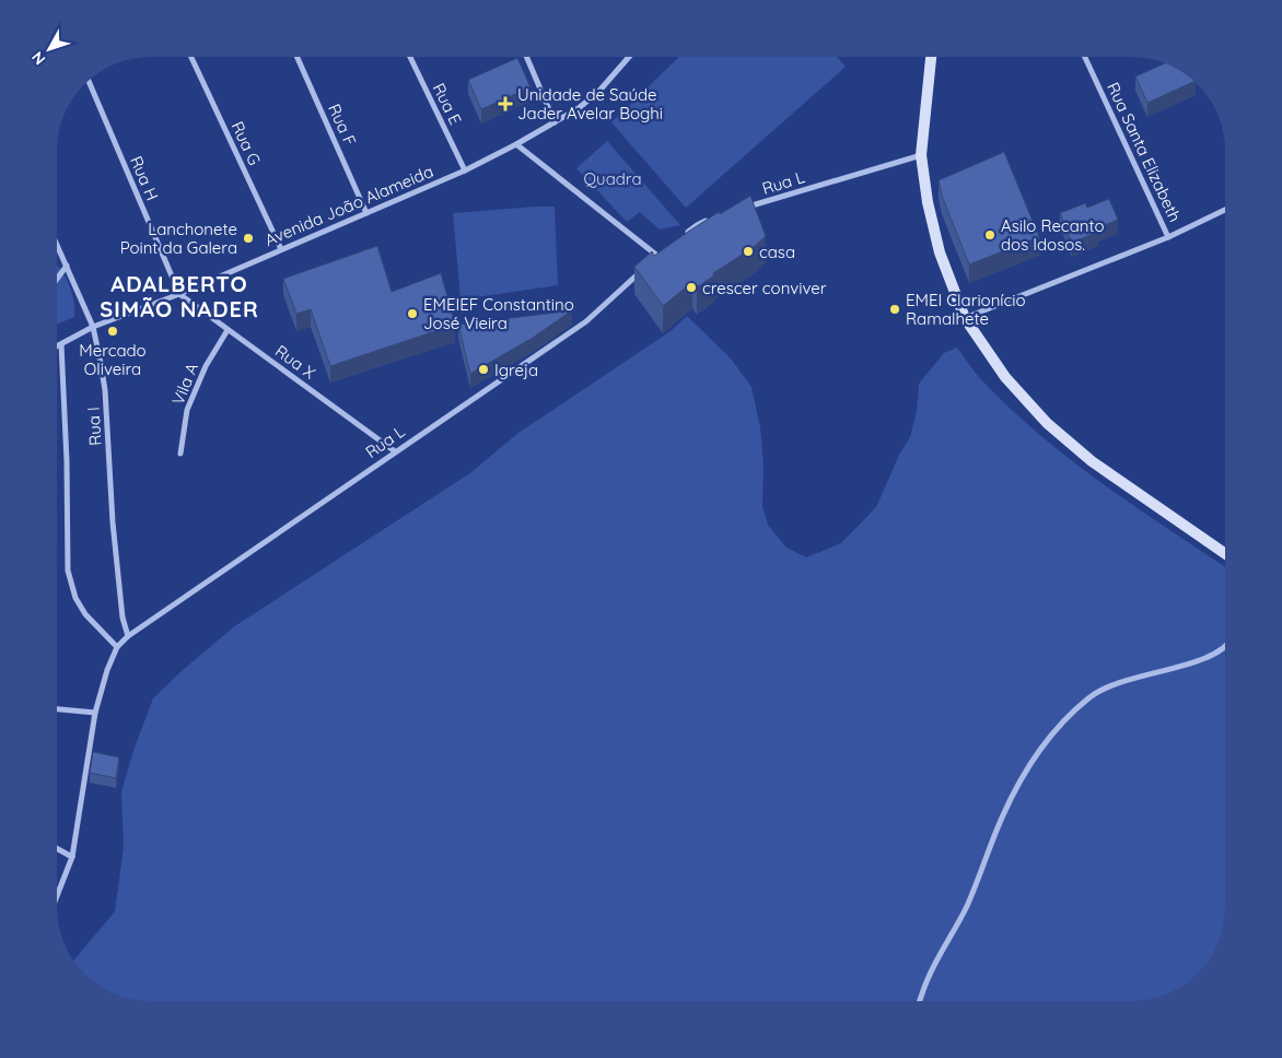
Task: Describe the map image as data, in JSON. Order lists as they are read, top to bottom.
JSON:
{
  "streets": {
    "street": [
      "Rua E",
      "Rua F",
      "Rua G",
      "Rua Santa Elizabeth",
      "Rua H",
      "Rua L",
      "Avenida João Alameida",
      "Rua X",
      "Vila A",
      "Rua I"
    ]
  },
  "crossings": [
    ["Rua E", "Avenida João Alameida"],
    ["Rua F", "Avenida João Alameida"],
    ["Rua G", "Avenida João Alameida"],
    ["Rua H", "Avenida João Alameida"],
    ["Rua H", "Rua X"],
    ["Rua L", "Rua X"],
    ["Rua L", "Rua I"],
    ["Avenida João Alameida", "Rua X"],
    ["Avenida João Alameida", "Rua I"],
    ["Rua X", "Vila A"]
  ],
  "districts": ["ADALBERTO SIMÃO NADER"],
  "parks": ["Quadra"],
  "places": {
    "health": ["Unidade de Saúde Jader Avelar Boghi"],
    "other": [
      "Asilo Recanto dos Idosos.",
      "Lanchonete Point da Galera",
      "casa",
      "crescer conviver",
      "EMEI Clarionício Ramalhete",
      "EMEIEF Constantino José Vieira",
      "Mercado Oliveira",
      "Igreja"
    ]
  },
  "north": "bottom left"
}
